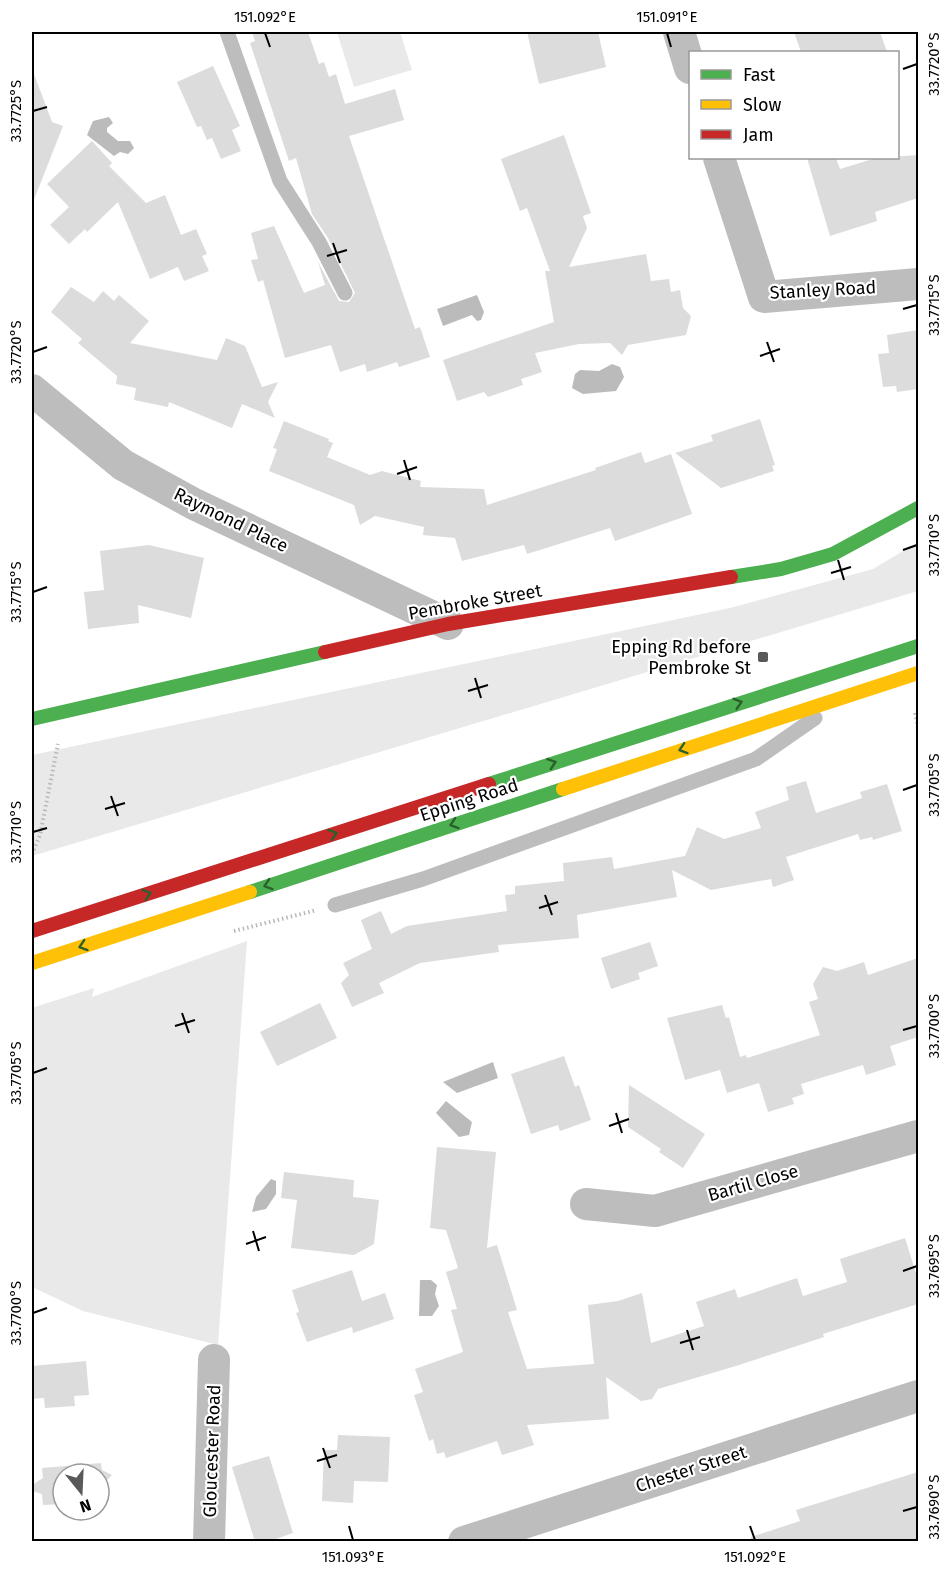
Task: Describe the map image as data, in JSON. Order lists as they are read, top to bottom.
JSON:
{
  "streets": {
    "main road": ["Pembroke Street", "Epping Road"],
    "street": [
      "Stanley Road",
      "Raymond Place",
      "Bartil Close",
      "Gloucester Road",
      "Chester Street"
    ]
  },
  "crossings": [
    ["Raymond Place", "Pembroke Street"]
  ],
  "places": {
    "transit": ["Epping Rd before Pembroke St"]
  },
  "legend": ["Fast", "Slow", "Jam"],
  "north": "bottom",
  "coordinates": [
    "151.092°E",
    "151.091°E",
    "33.7720°S",
    "33.7725°S",
    "33.7715°S",
    "33.7710°S",
    "33.7705°S",
    "33.7700°S",
    "33.7695°S",
    "33.7690°S",
    "151.093°E"
  ]
}
